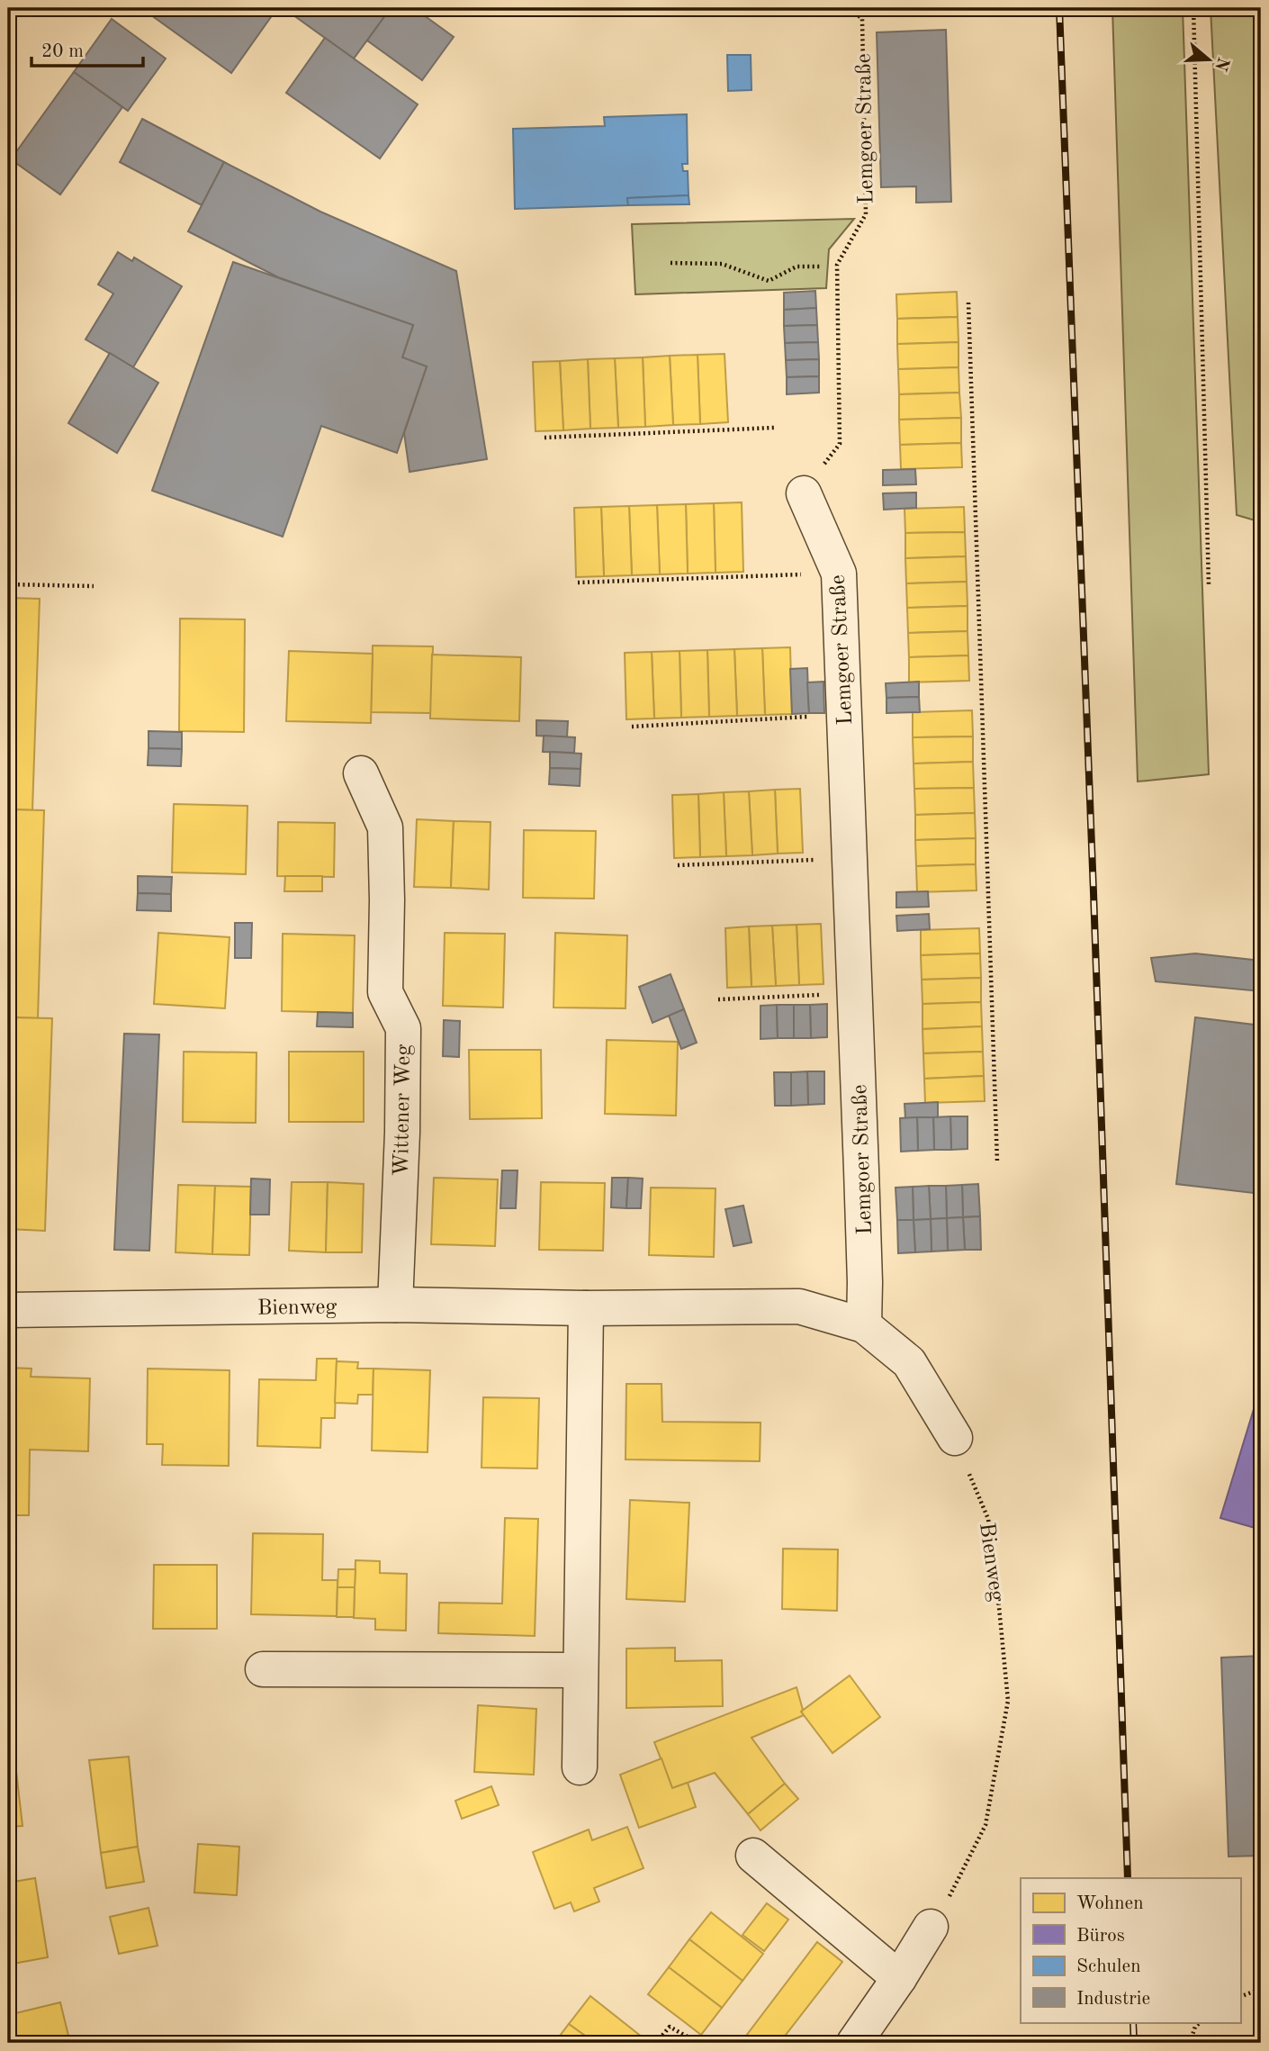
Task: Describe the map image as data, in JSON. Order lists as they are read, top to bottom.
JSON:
{
  "streets": {
    "street": ["Lemgoer Straße", "Wittener Weg", "Bienweg"]
  },
  "crossings": [
    ["Lemgoer Straße", "Bienweg"],
    ["Wittener Weg", "Bienweg"]
  ],
  "legend": [
    "Wohnen",
    "Büros",
    "Schulen",
    "Industrie"
  ],
  "scale_bar": "20 m",
  "north": "right"
}
